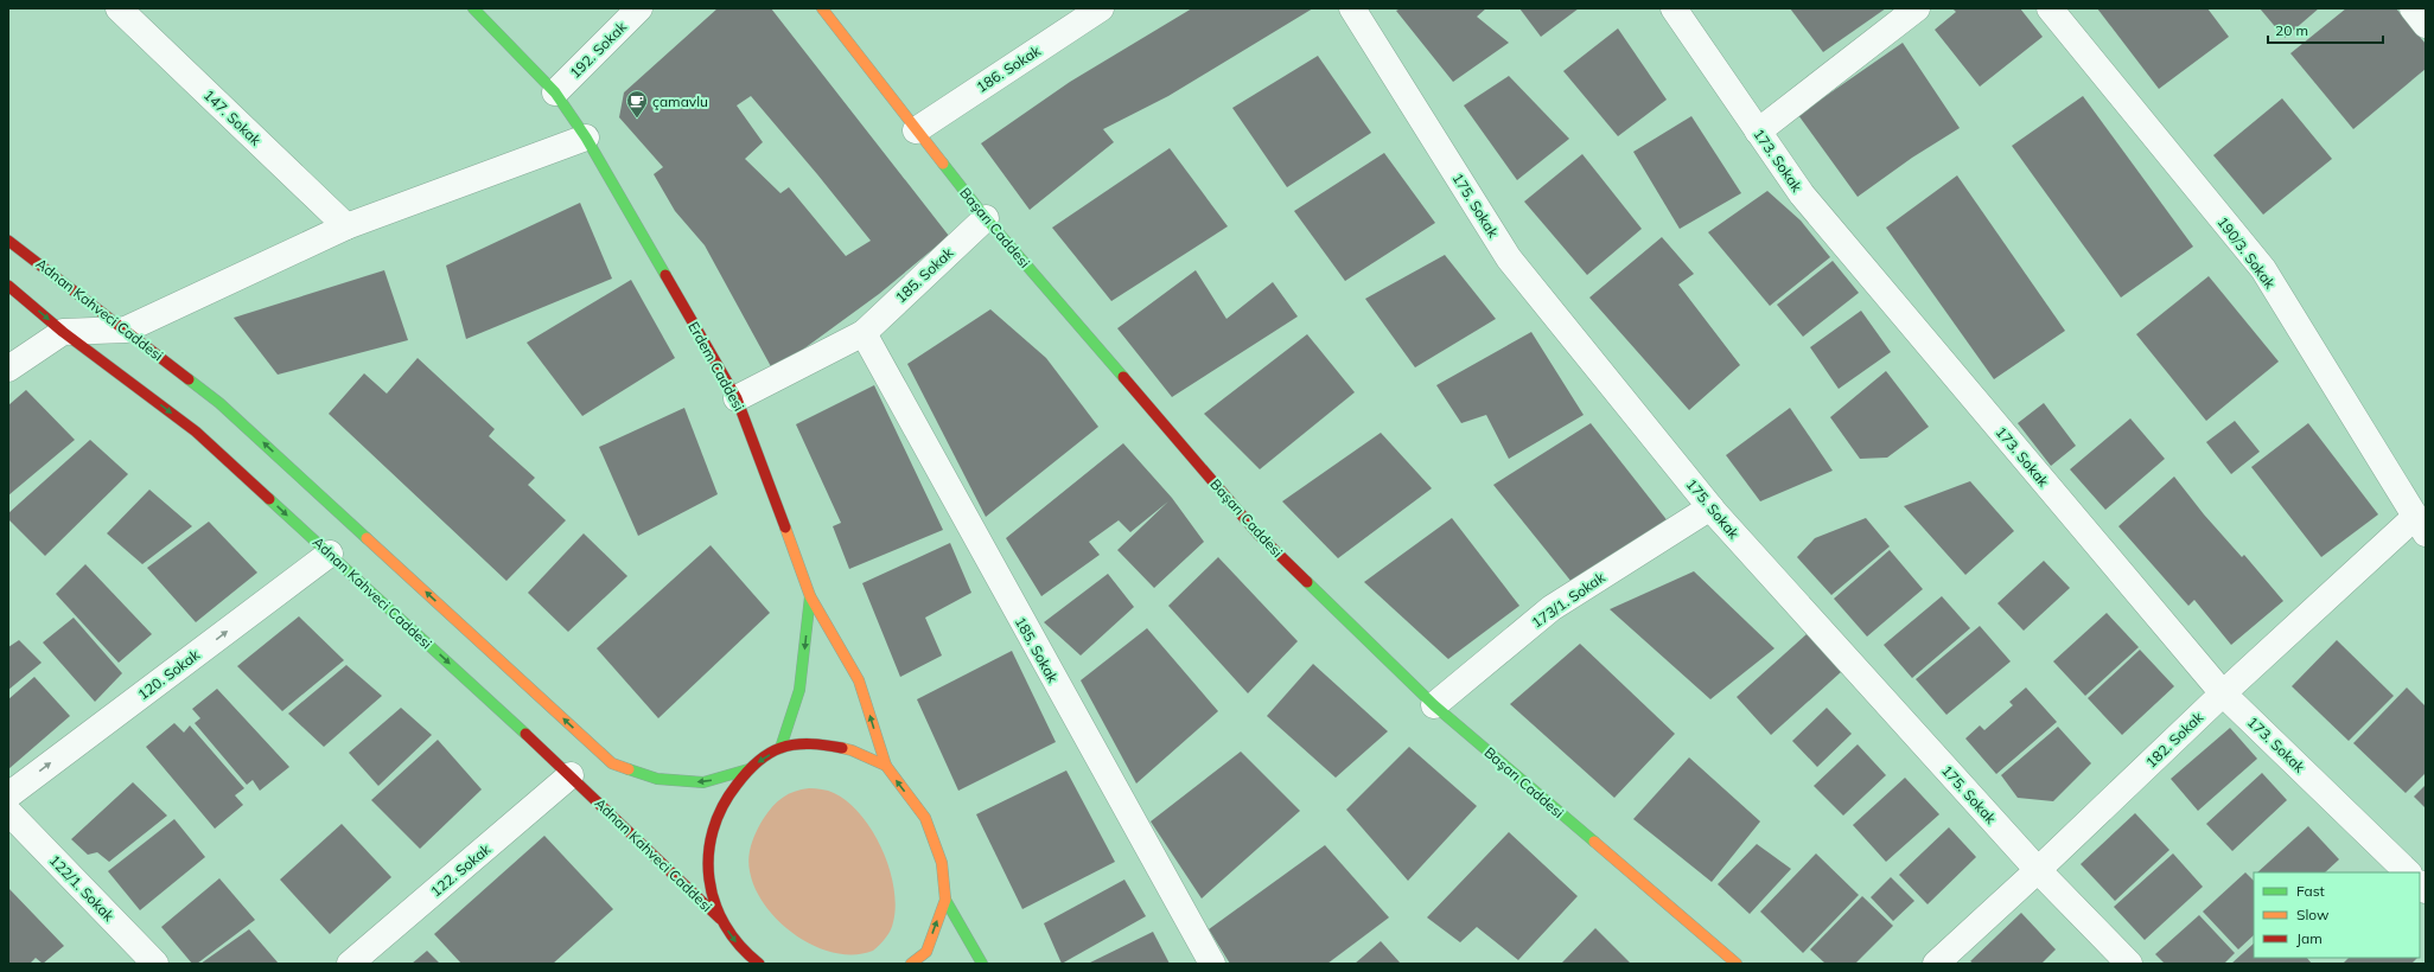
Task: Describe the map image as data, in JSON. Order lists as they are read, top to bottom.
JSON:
{
  "streets": {
    "main road": ["Başarı Caddesi", "Adnan Kahveci Caddesi", "Erdem Caddesi"],
    "street": [
      "192. Sokak",
      "186. Sokak",
      "147. Sokak",
      "173. Sokak",
      "175. Sokak",
      "190/3. Sokak",
      "185. Sokak",
      "173/1. Sokak",
      "120. Sokak",
      "182. Sokak",
      "122. Sokak",
      "122/1. Sokak"
    ]
  },
  "crossings": [
    ["192. Sokak", "Erdem Caddesi"],
    ["186. Sokak", "Başarı Caddesi"],
    ["173. Sokak", "182. Sokak"],
    ["175. Sokak", "173/1. Sokak"],
    ["175. Sokak", "182. Sokak"],
    ["Başarı Caddesi", "185. Sokak"],
    ["Başarı Caddesi", "173/1. Sokak"],
    ["190/3. Sokak", "182. Sokak"],
    ["185. Sokak", "Erdem Caddesi"],
    ["Adnan Kahveci Caddesi", "120. Sokak"],
    ["Adnan Kahveci Caddesi", "122. Sokak"]
  ],
  "one_way": ["120. Sokak"],
  "places": {
    "cafe": ["çamavlu"]
  },
  "legend": ["Fast", "Slow", "Jam"],
  "scale_bar": "20 m"
}
